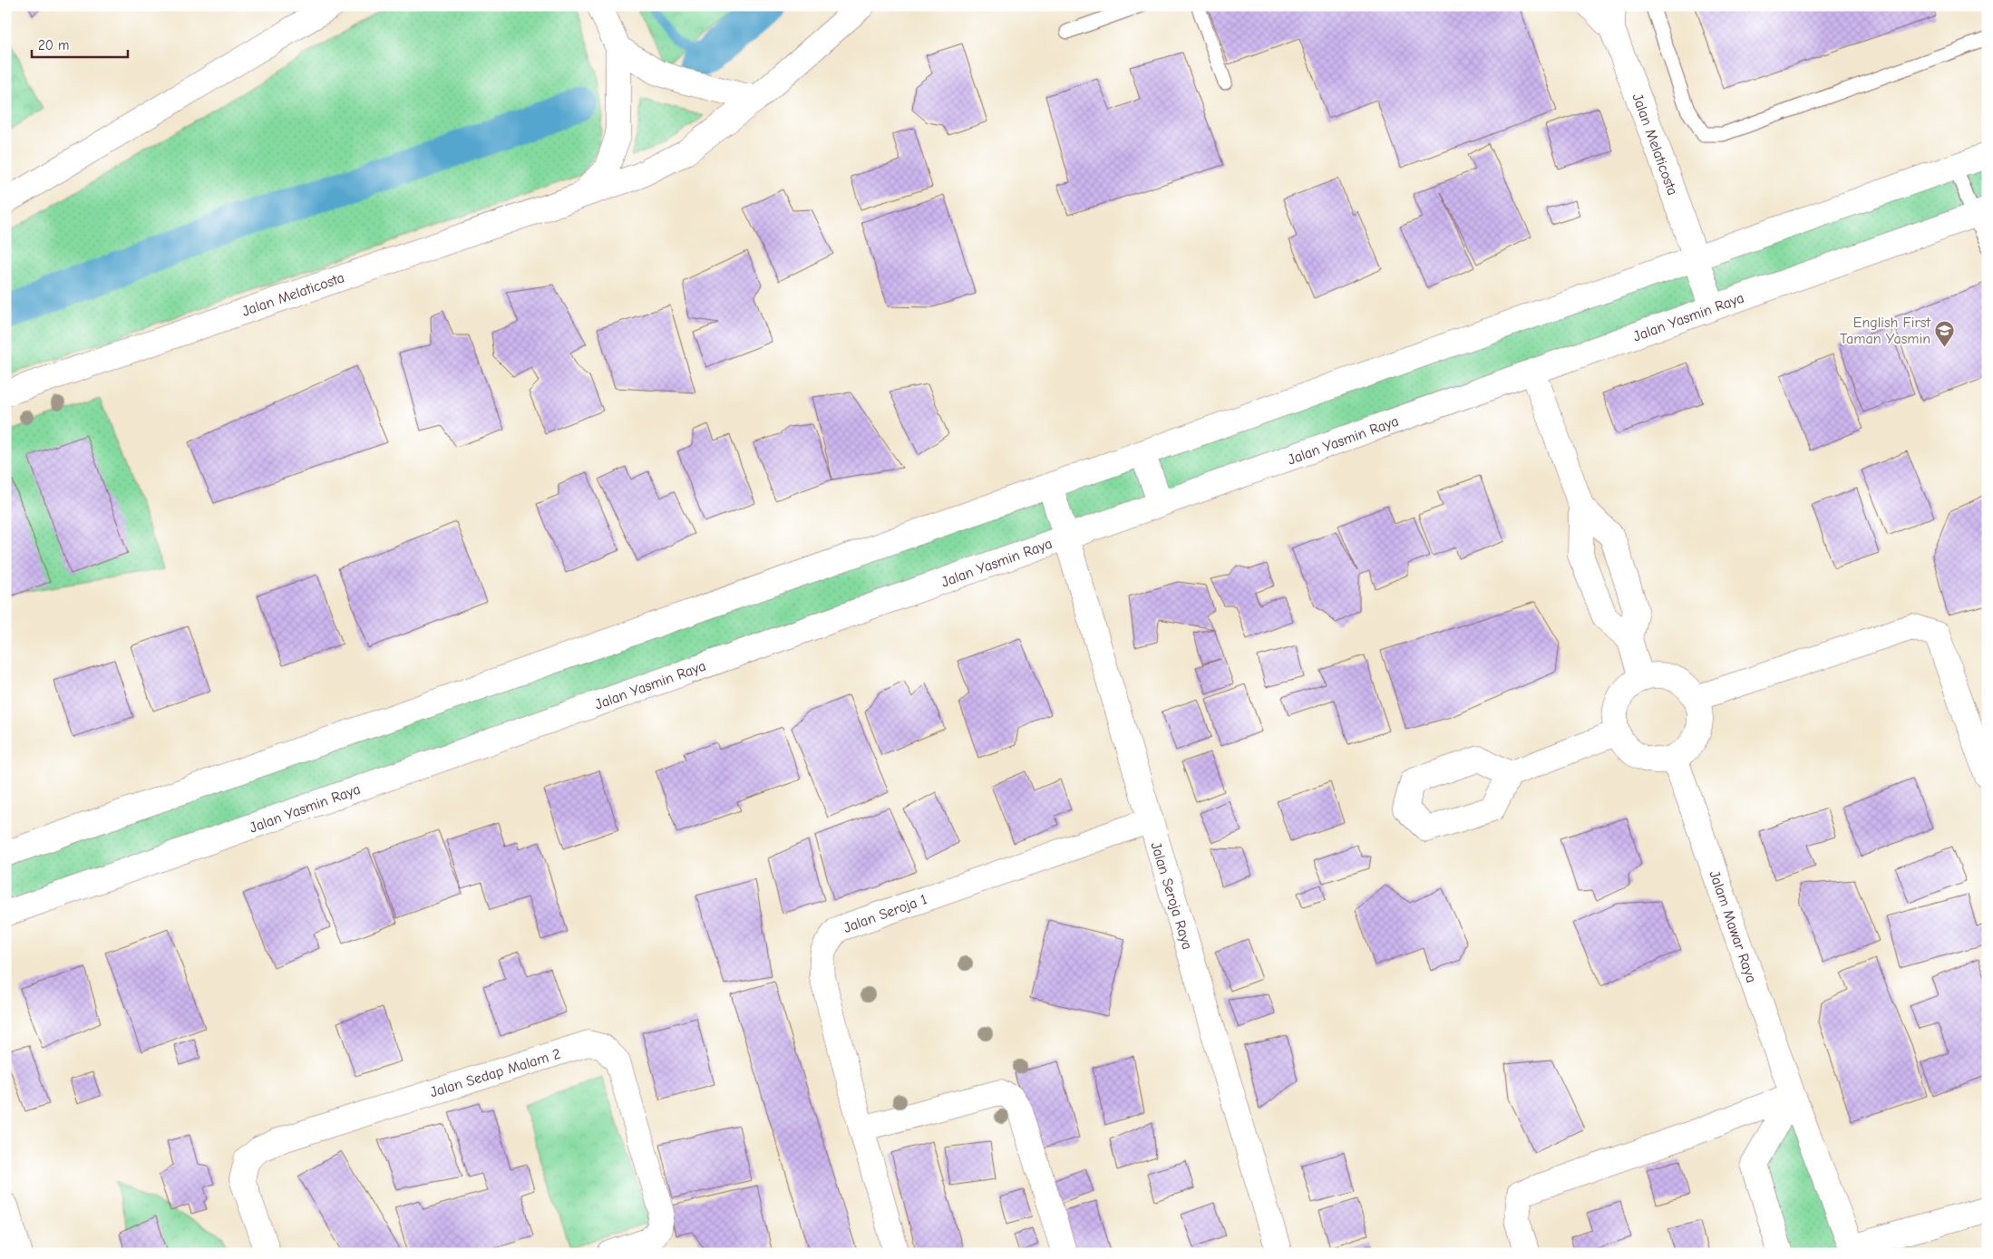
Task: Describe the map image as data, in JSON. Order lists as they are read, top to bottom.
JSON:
{
  "streets": {
    "street": [
      "Jalan Melaticosta",
      "Jalan Yasmin Raya",
      "Jalan Seroja Raya",
      "Jalan Seroja 1",
      "Jalam Mawar Raya",
      "Jalan Sedap Malam 2"
    ]
  },
  "crossings": [
    ["Jalan Melaticosta", "Jalan Yasmin Raya"],
    ["Jalan Yasmin Raya", "Jalan Seroja Raya"],
    ["Jalan Seroja Raya", "Jalan Seroja 1"]
  ],
  "places": {
    "school or university": ["English First Taman Yasmin"]
  },
  "scale_bar": "20 m"
}
